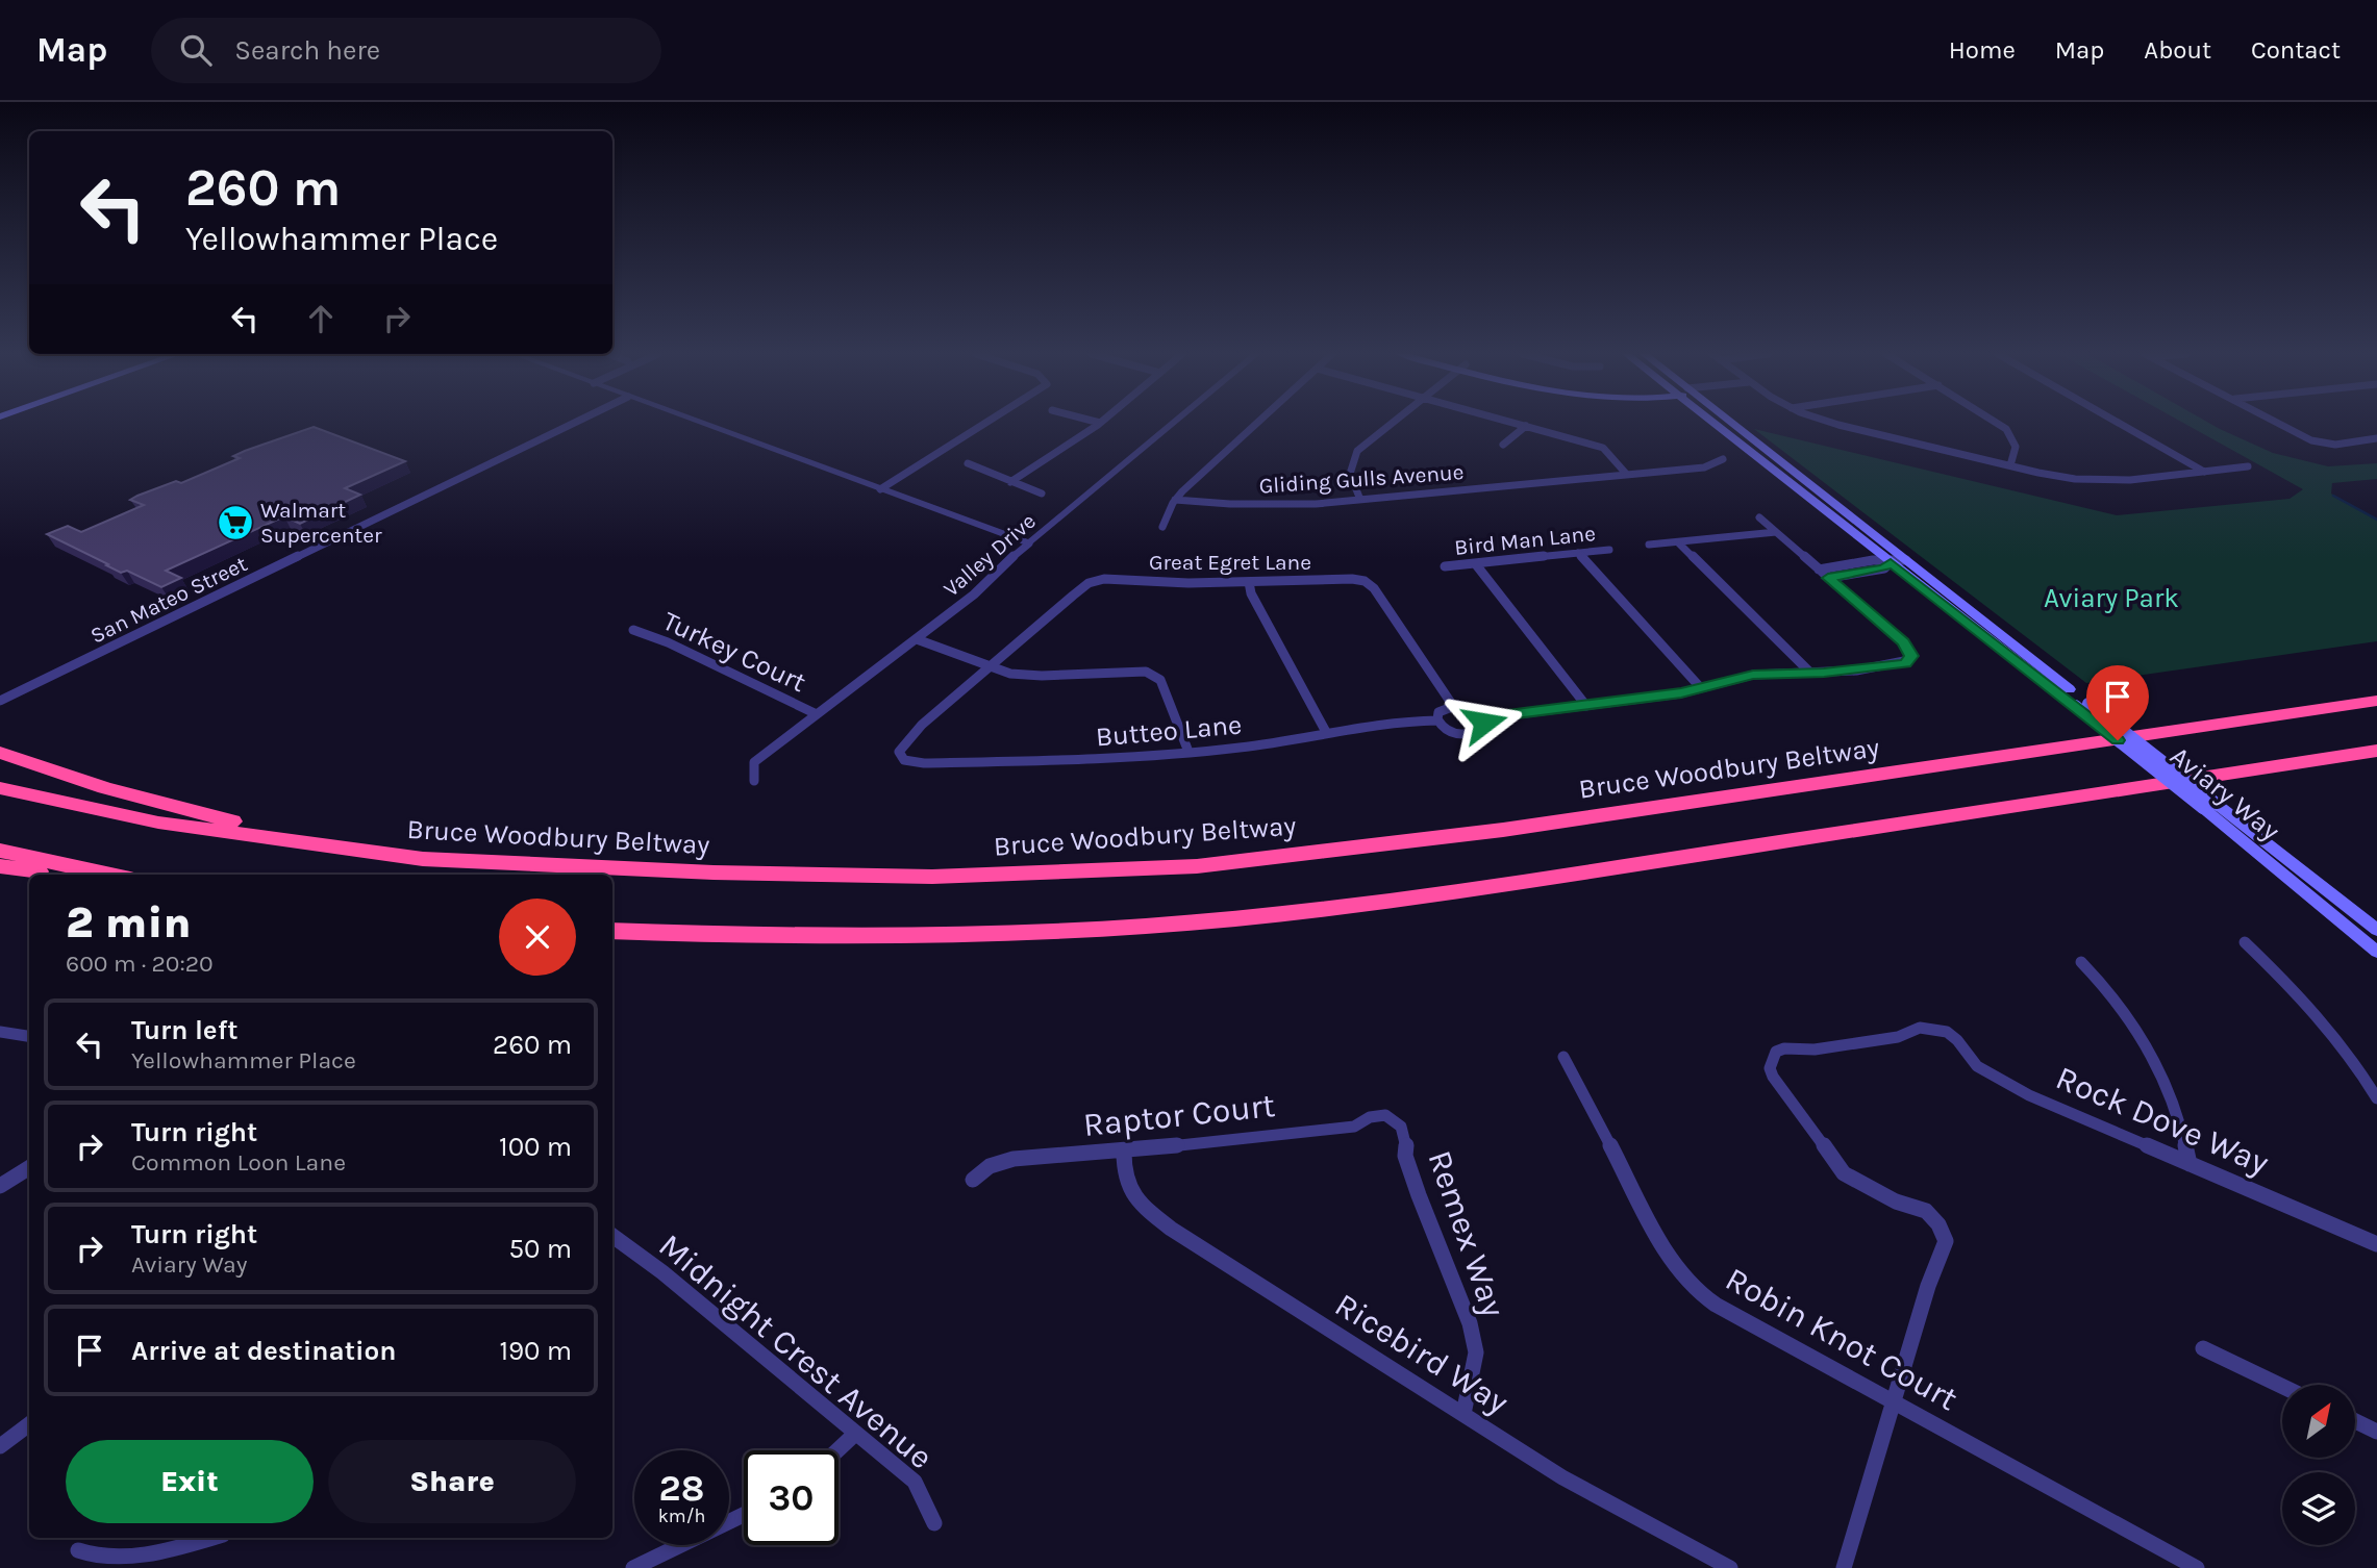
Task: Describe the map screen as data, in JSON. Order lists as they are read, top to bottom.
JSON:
{
  "streets": {
    "highway": ["Bruce Woodbury Beltway"],
    "main road": ["Aviary Way"],
    "street": [
      "Gliding Gulls Avenue",
      "Bird Man Lane",
      "Valley Drive",
      "Great Egret Lane",
      "San Mateo Street",
      "Turkey Court",
      "Butteo Lane",
      "Raptor Court",
      "Rock Dove Way",
      "Remex Way",
      "Robin Knot Court",
      "Midnight Crest Avenue",
      "Ricebird Way"
    ]
  },
  "crossings": [
    ["Valley Drive", "Turkey Court"],
    ["Great Egret Lane", "Butteo Lane"],
    ["Raptor Court", "Remex Way"],
    ["Raptor Court", "Ricebird Way"],
    ["Rock Dove Way", "Robin Knot Court"],
    ["Remex Way", "Ricebird Way"]
  ],
  "parks": ["Aviary Park"],
  "places": {
    "supermarket": ["Walmart Supercenter"]
  },
  "north": "top right",
  "page": {
    "header": "Map",
    "search": "Search here",
    "nav": [
      "Home",
      "Map",
      "About",
      "Contact"
    ],
    "turn": ["260 m", "Yellowhammer Place"],
    "heading": ["2 min", "600 m · 20:20"],
    "list": [
      {
        "name": "Turn left",
        "note": "Yellowhammer Place",
        "value": "260 m"
      },
      {
        "name": "Turn right",
        "note": "Common Loon Lane",
        "value": "100 m"
      },
      {
        "name": "Turn right",
        "note": "Aviary Way",
        "value": "50 m"
      },
      {
        "name": "Arrive at destination",
        "value": "190 m"
      }
    ],
    "buttons": ["Exit", "Share"],
    "speed": "28 km/h",
    "limit": "30"
  }
}
